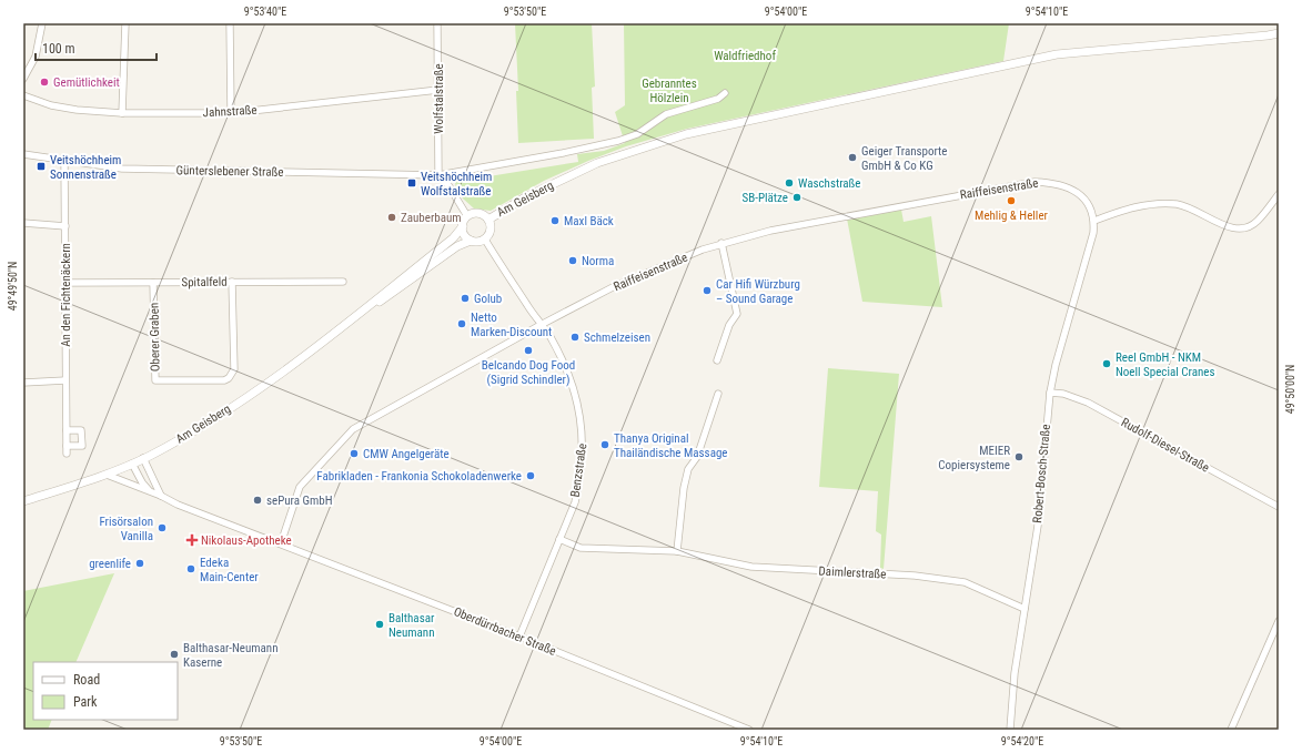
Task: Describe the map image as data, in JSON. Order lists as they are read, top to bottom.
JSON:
{
  "streets": {
    "street": [
      "Wolfstalstraße",
      "Jahnstraße",
      "Günterslebener Straße",
      "Raiffeisenstraße",
      "Am Geisberg",
      "Spitalfeld",
      "An den Fichtenäckern",
      "Oberer Graben",
      "Rudolf-Diesel-Straße",
      "Benzstraße",
      "Robert-Bosch-Straße",
      "Daimlerstraße",
      "Oberdürrbacher Straße"
    ]
  },
  "crossings": [
    ["Wolfstalstraße", "Jahnstraße"],
    ["Wolfstalstraße", "Günterslebener Straße"],
    ["Günterslebener Straße", "An den Fichtenäckern"],
    ["Raiffeisenstraße", "Benzstraße"],
    ["Raiffeisenstraße", "Robert-Bosch-Straße"],
    ["Raiffeisenstraße", "Oberdürrbacher Straße"],
    ["Am Geisberg", "Benzstraße"],
    ["Am Geisberg", "Oberdürrbacher Straße"],
    ["Spitalfeld", "An den Fichtenäckern"],
    ["Spitalfeld", "Oberer Graben"],
    ["Rudolf-Diesel-Straße", "Robert-Bosch-Straße"],
    ["Benzstraße", "Daimlerstraße"],
    ["Benzstraße", "Oberdürrbacher Straße"],
    ["Robert-Bosch-Straße", "Daimlerstraße"]
  ],
  "parks": ["Waldfriedhof", "Gebranntes Hölzlein"],
  "places": {
    "other": [
      "Gemütlichkeit",
      "Geiger Transporte GmbH & Co KG",
      "Waschstraße",
      "SB-Plätze",
      "Mehlig & Heller",
      "Zauberbaum",
      "Maxl Bäck",
      "Norma",
      "Car Hifi Würzburg – Sound Garage",
      "Golub",
      "Netto Marken-Discount",
      "Schmelzeisen",
      "Belcando Dog Food (Sigrid Schindler)",
      "Reel GmbH - NKM Noell Special Cranes",
      "Thanya Original Thailändische Massage",
      "CMW Angelgeräte",
      "MEIER Copiersysteme",
      "Fabrikladen - Frankonia Schokoladenwerke",
      "sePura GmbH",
      "Frisörsalon Vanilla",
      "greenlife",
      "Edeka Main-Center",
      "Balthasar Neumann",
      "Balthasar-Neumann Kaserne"
    ],
    "transit": ["Veitshöchheim Sonnenstraße", "Veitshöchheim Wolfstalstraße"],
    "health": ["Nikolaus-Apotheke"]
  },
  "legend": ["Road", "Park"],
  "scale_bar": "100 m",
  "coordinates": [
    "9°53'40\"E",
    "9°53'50\"E",
    "9°54'00\"E",
    "9°54'10\"E",
    "49°49'50\"N",
    "49°50'00\"N",
    "9°54'20\"E"
  ]
}
